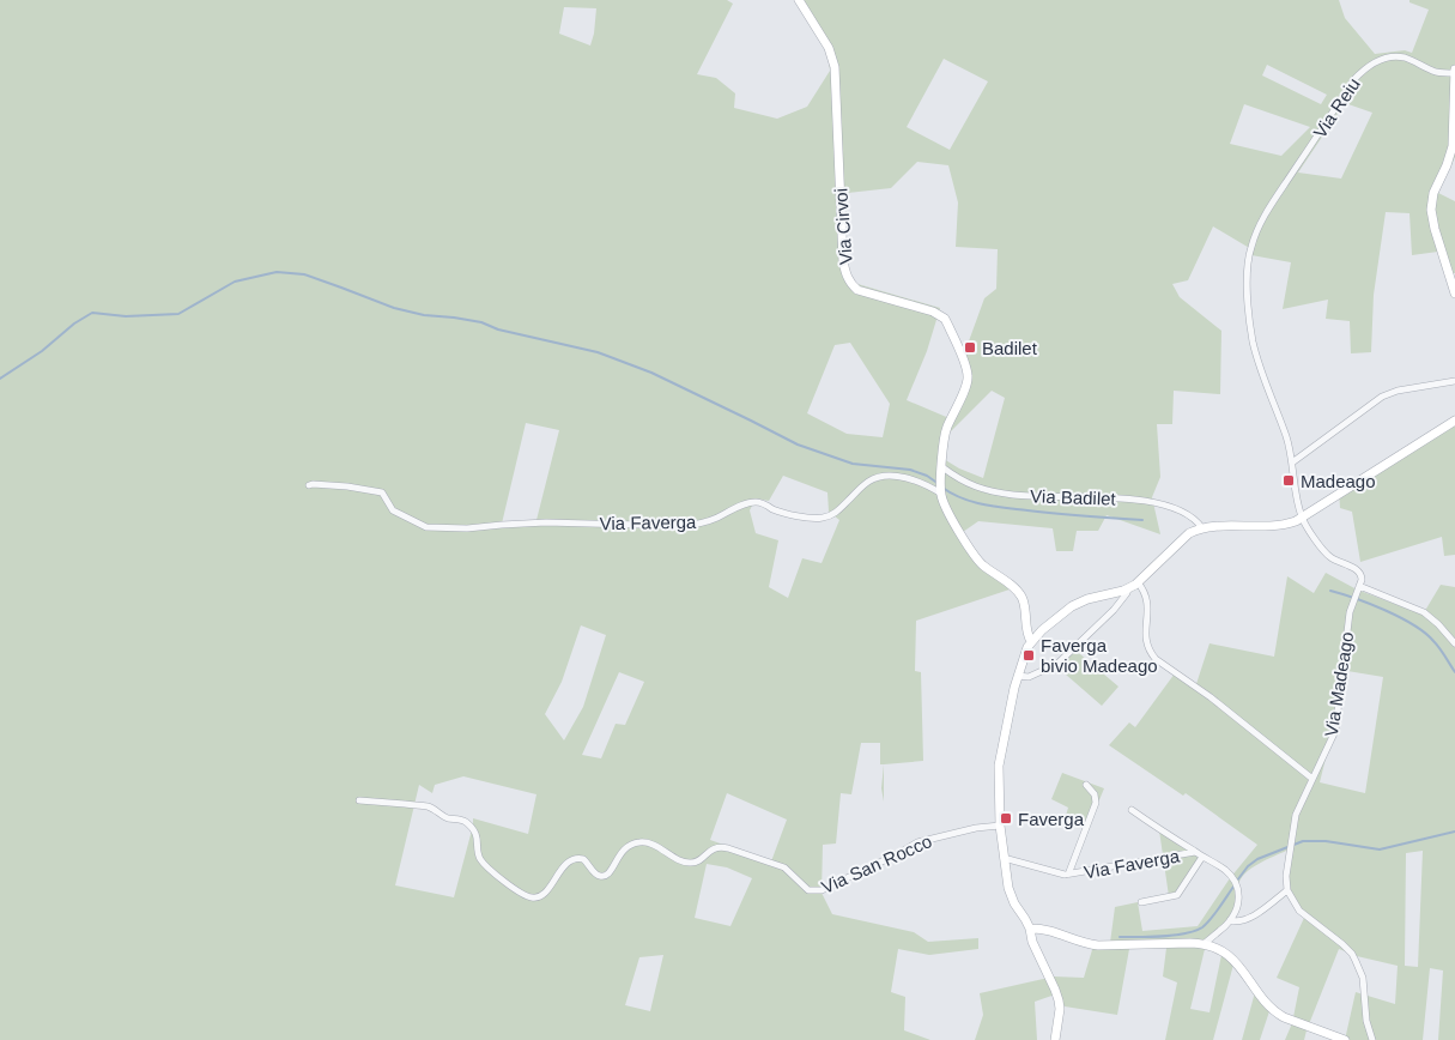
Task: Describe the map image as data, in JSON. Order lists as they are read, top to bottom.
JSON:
{
  "streets": {
    "street": [
      "Via Reiu",
      "Via Cirvoi",
      "Via Badilet",
      "Via Faverga",
      "Via Madeago",
      "Via San Rocco"
    ]
  },
  "crossings": [
    ["Via Cirvoi", "Via Badilet"],
    ["Via Cirvoi", "Via Faverga"]
  ],
  "places": {
    "transit": [
      "Badilet",
      "Madeago",
      "Faverga bivio Madeago",
      "Faverga"
    ]
  }
}
